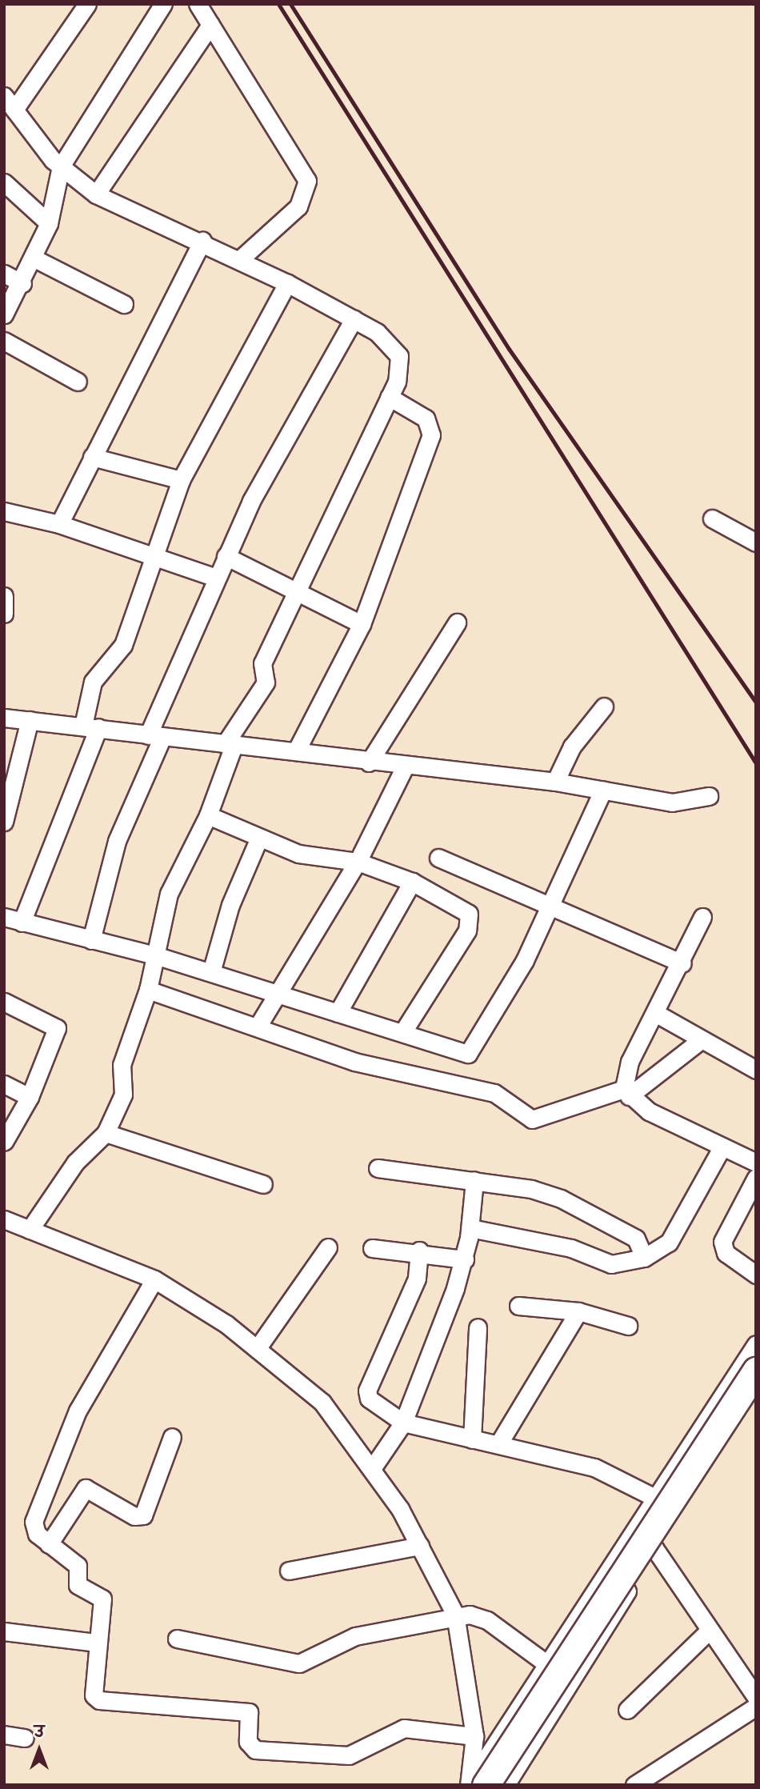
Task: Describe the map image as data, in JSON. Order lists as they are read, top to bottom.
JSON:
{
  "north": "top"
}
